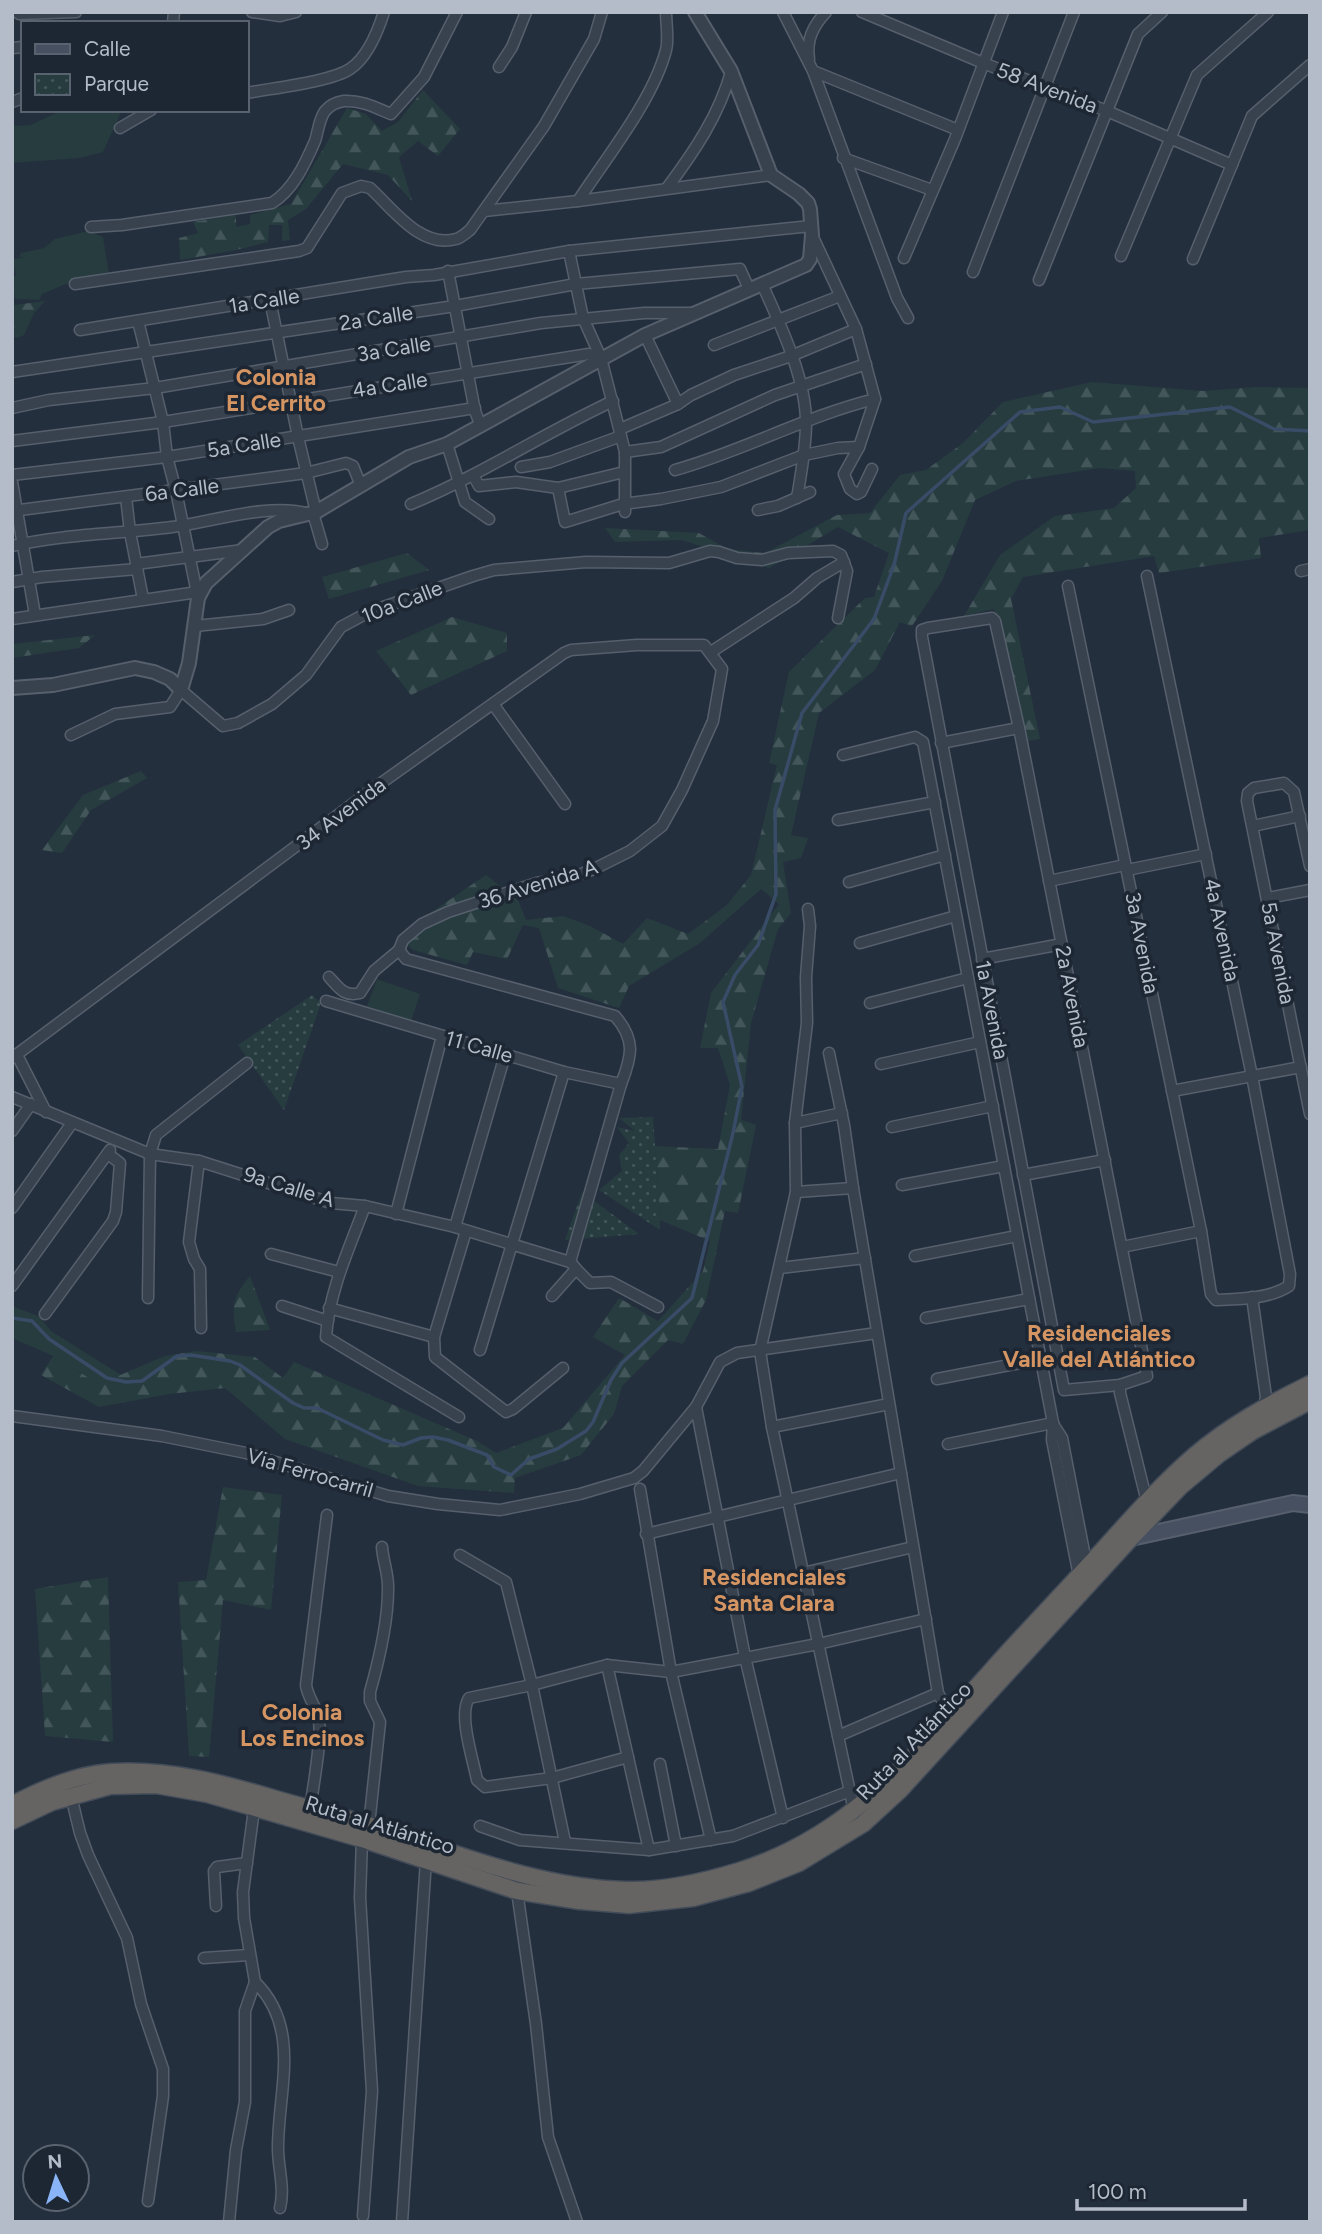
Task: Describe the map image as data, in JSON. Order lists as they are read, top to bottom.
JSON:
{
  "streets": {
    "highway": ["Ruta al Atlántico"],
    "street": [
      "58 Avenida",
      "1a Calle",
      "2a Calle",
      "3a Calle",
      "4a Calle",
      "5a Calle",
      "6a Calle",
      "10a Calle",
      "34 Avenida",
      "36 Avenida A",
      "4a Avenida",
      "3a Avenida",
      "5a Avenida",
      "2a Avenida",
      "1a Avenida",
      "11 Calle",
      "9a Calle A",
      "Via Ferrocarril"
    ]
  },
  "crossings": [
    ["34 Avenida", "36 Avenida A"],
    ["4a Avenida", "3a Avenida"],
    ["2a Avenida", "1a Avenida"]
  ],
  "districts": [
    "Colonia El Cerrito",
    "Residenciales Valle del Atlántico",
    "Residenciales Santa Clara",
    "Colonia Los Encinos"
  ],
  "legend": ["Calle", "Parque"],
  "scale_bar": "100 m",
  "north": "top"
}
